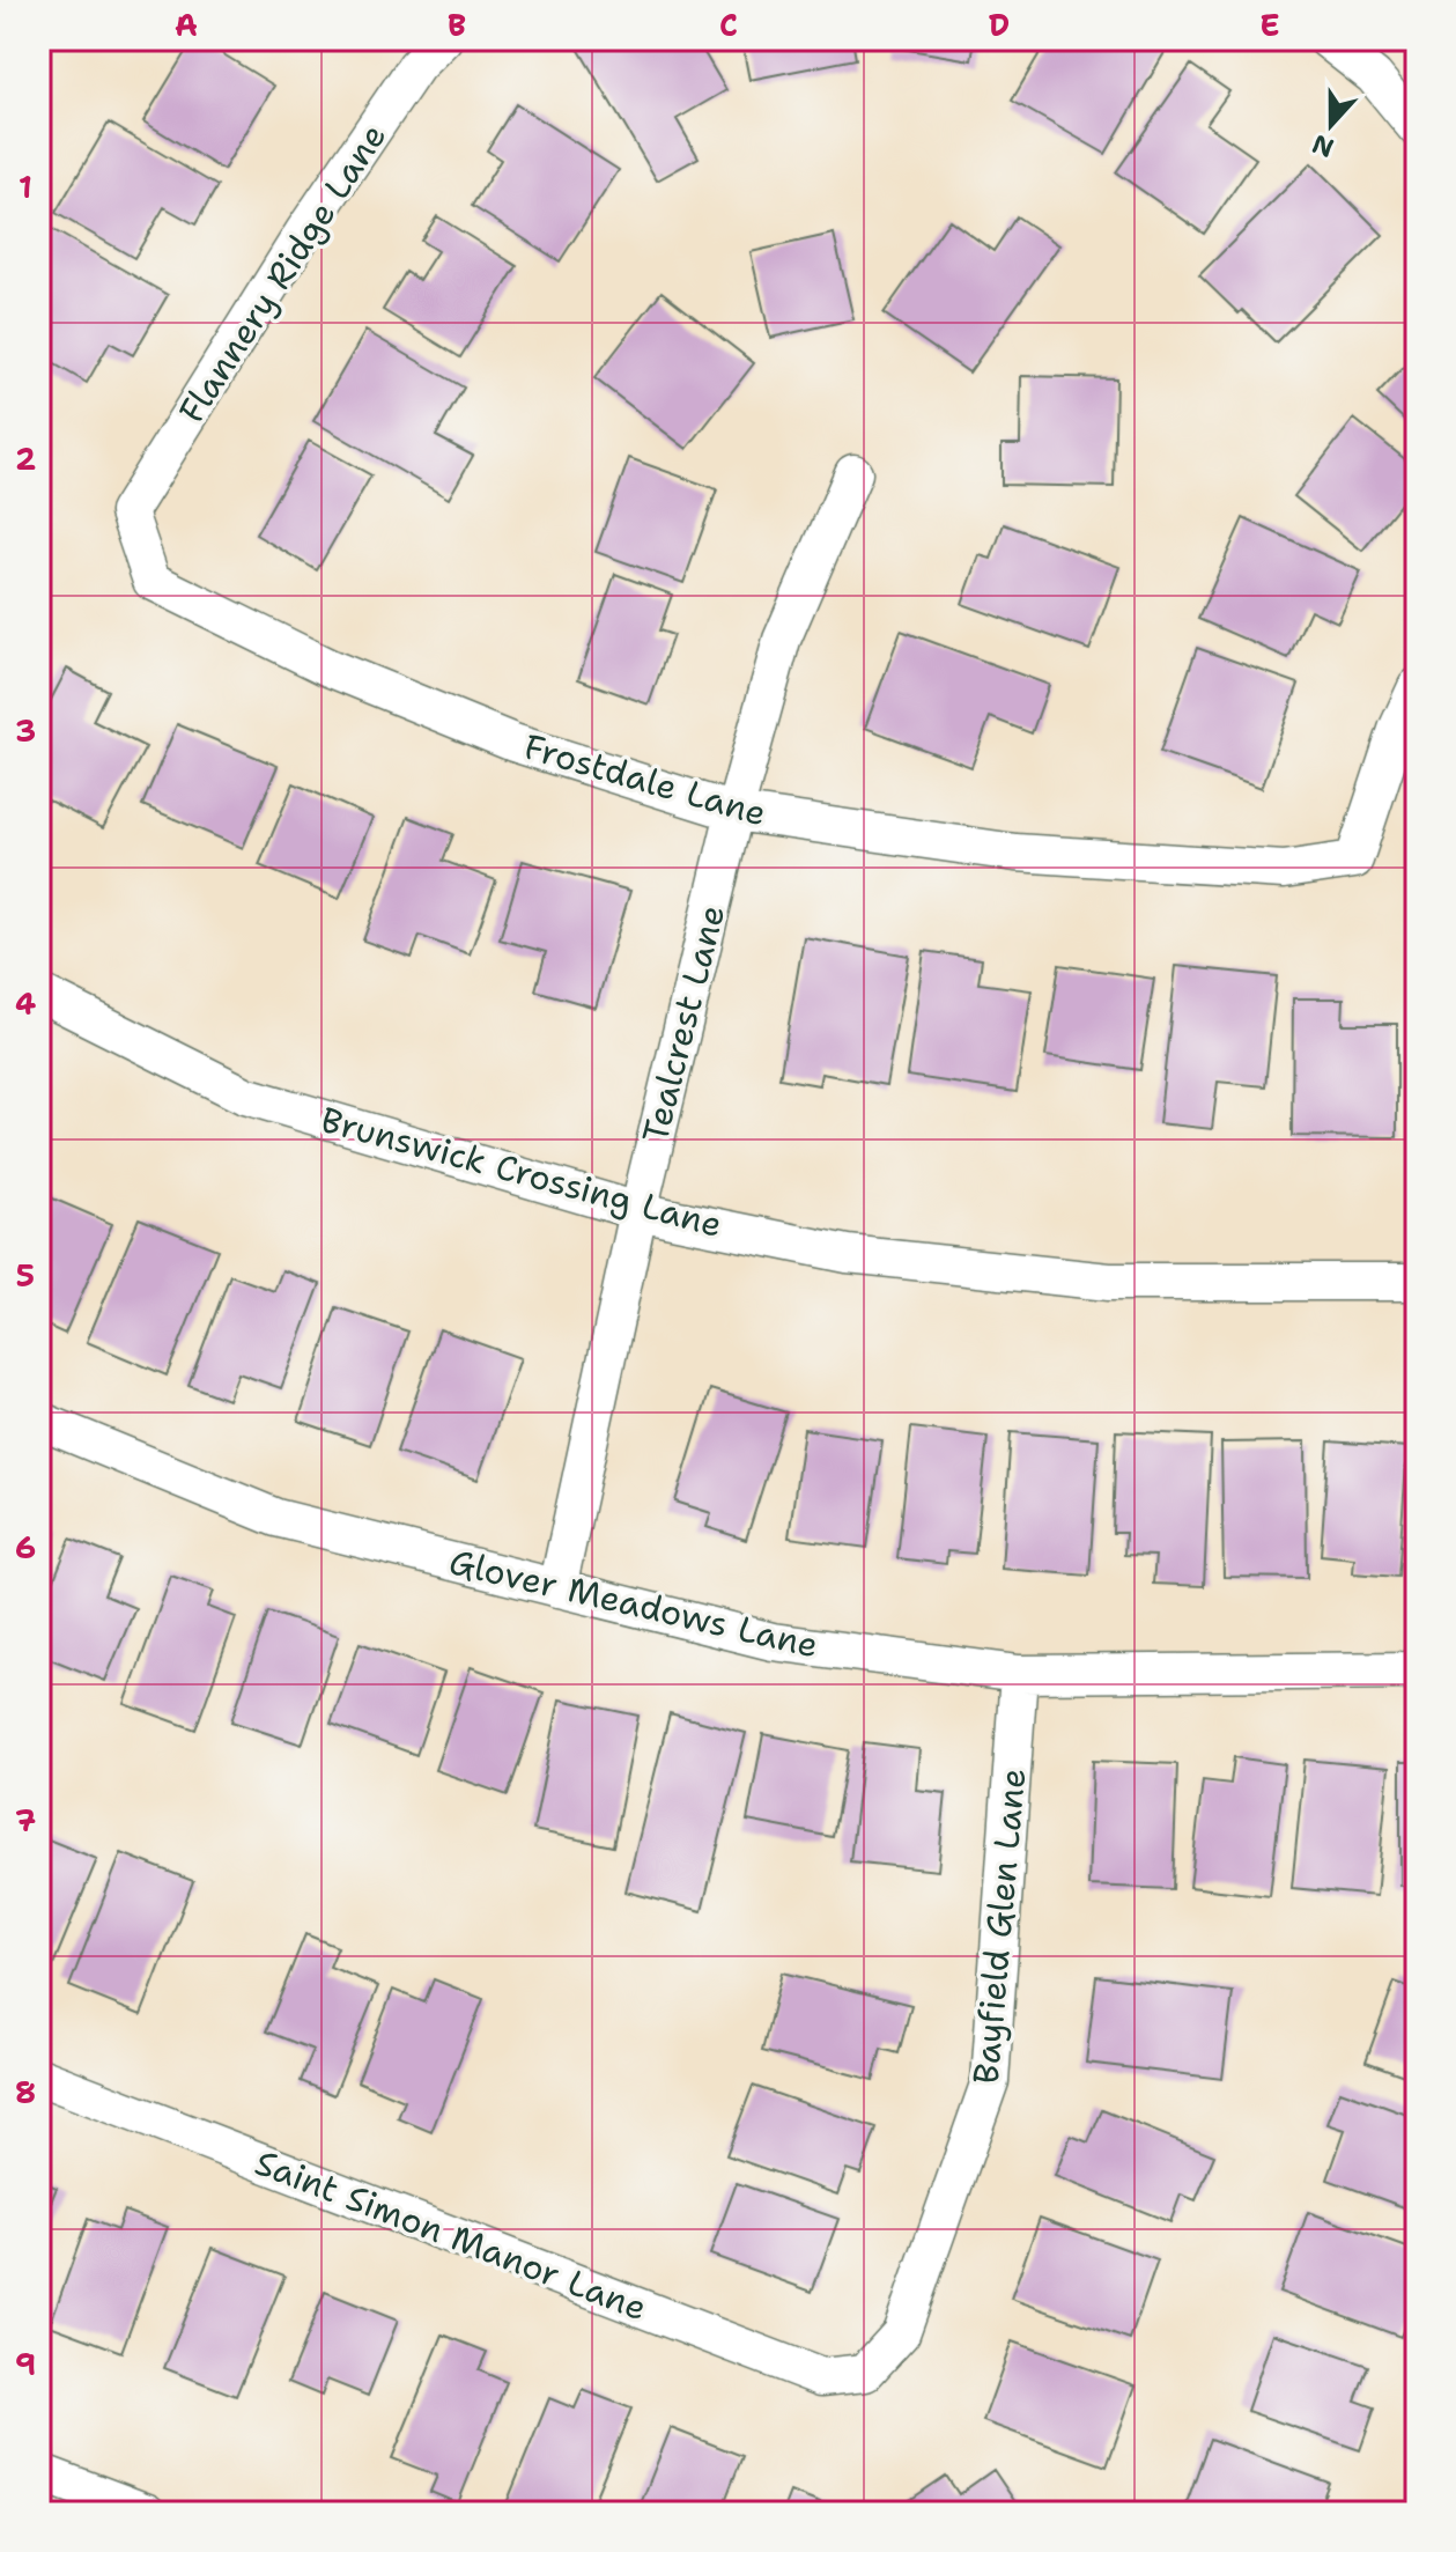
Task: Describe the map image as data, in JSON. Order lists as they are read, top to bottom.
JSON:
{
  "streets": {
    "street": [
      "Flannery Ridge Lane",
      "Frostdale Lane",
      "Tealcrest Lane",
      "Brunswick Crossing Lane",
      "Glover Meadows Lane",
      "Bayfield Glen Lane",
      "Saint Simon Manor Lane"
    ]
  },
  "crossings": [
    ["Flannery Ridge Lane", "Frostdale Lane"],
    ["Frostdale Lane", "Tealcrest Lane"],
    ["Tealcrest Lane", "Brunswick Crossing Lane"],
    ["Tealcrest Lane", "Glover Meadows Lane"],
    ["Glover Meadows Lane", "Bayfield Glen Lane"],
    ["Bayfield Glen Lane", "Saint Simon Manor Lane"]
  ],
  "north": "bottom",
  "grid": {
    "columns": [
      "A",
      "B",
      "C",
      "D",
      "E"
    ],
    "rows": [
      "1",
      "2",
      "3",
      "4",
      "5",
      "6",
      "7",
      "8",
      "9"
    ]
  }
}
